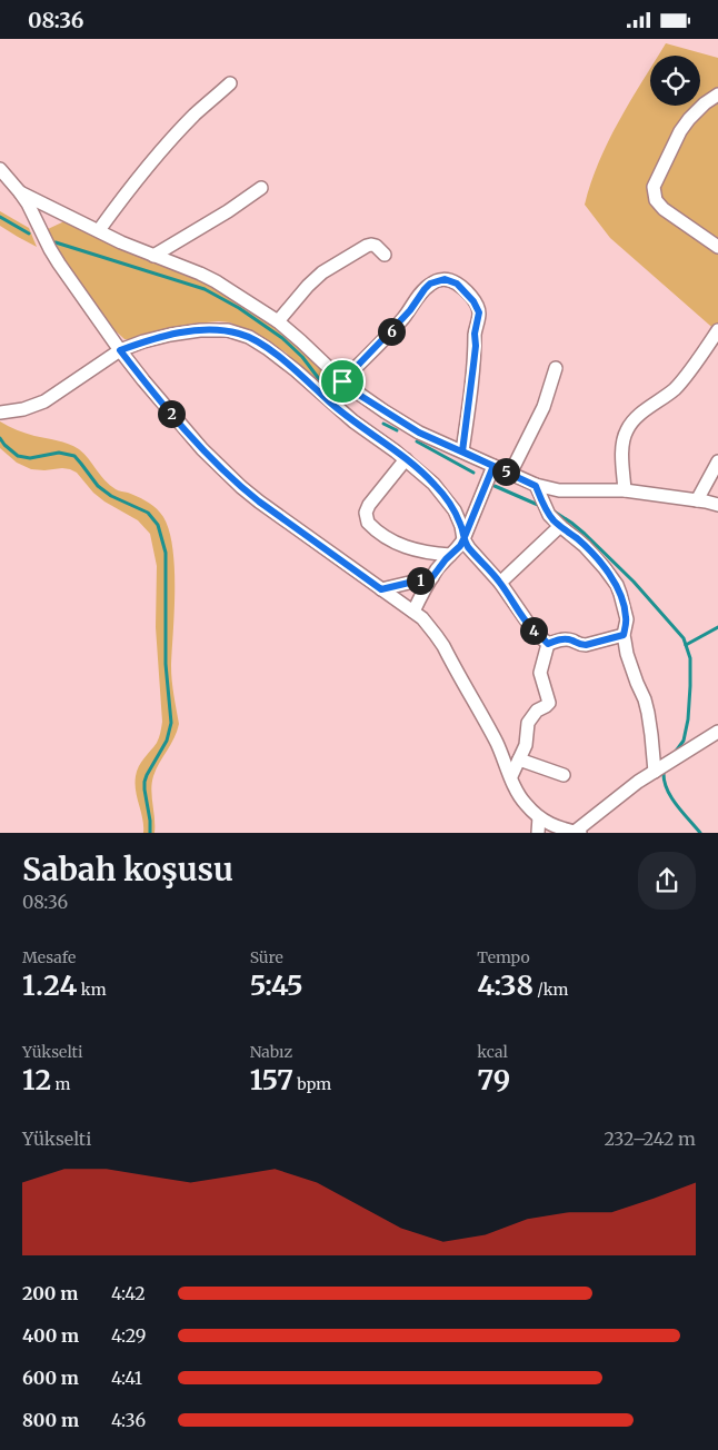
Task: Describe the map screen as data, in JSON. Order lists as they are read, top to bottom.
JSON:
{
  "page": {
    "status": "08:36",
    "pins": [
      "6",
      "2",
      "5",
      "1",
      "4"
    ],
    "heading": ["Sabah koşusu", "08:36"],
    "stats": [
      ["Mesafe", "1.24 km"],
      ["Süre", "5:45"],
      ["Tempo", "4:38 /km"],
      ["Yükselti", "12 m"],
      ["Nabız", "157 bpm"],
      ["kcal", "79"]
    ],
    "chart": ["Yükselti", "232–242 m"],
    "list": [
      {
        "name": "200 m",
        "note": "4:42"
      },
      {
        "name": "400 m",
        "note": "4:29"
      },
      {
        "name": "600 m",
        "note": "4:41"
      },
      {
        "name": "800 m",
        "note": "4:36"
      }
    ]
  }
}
